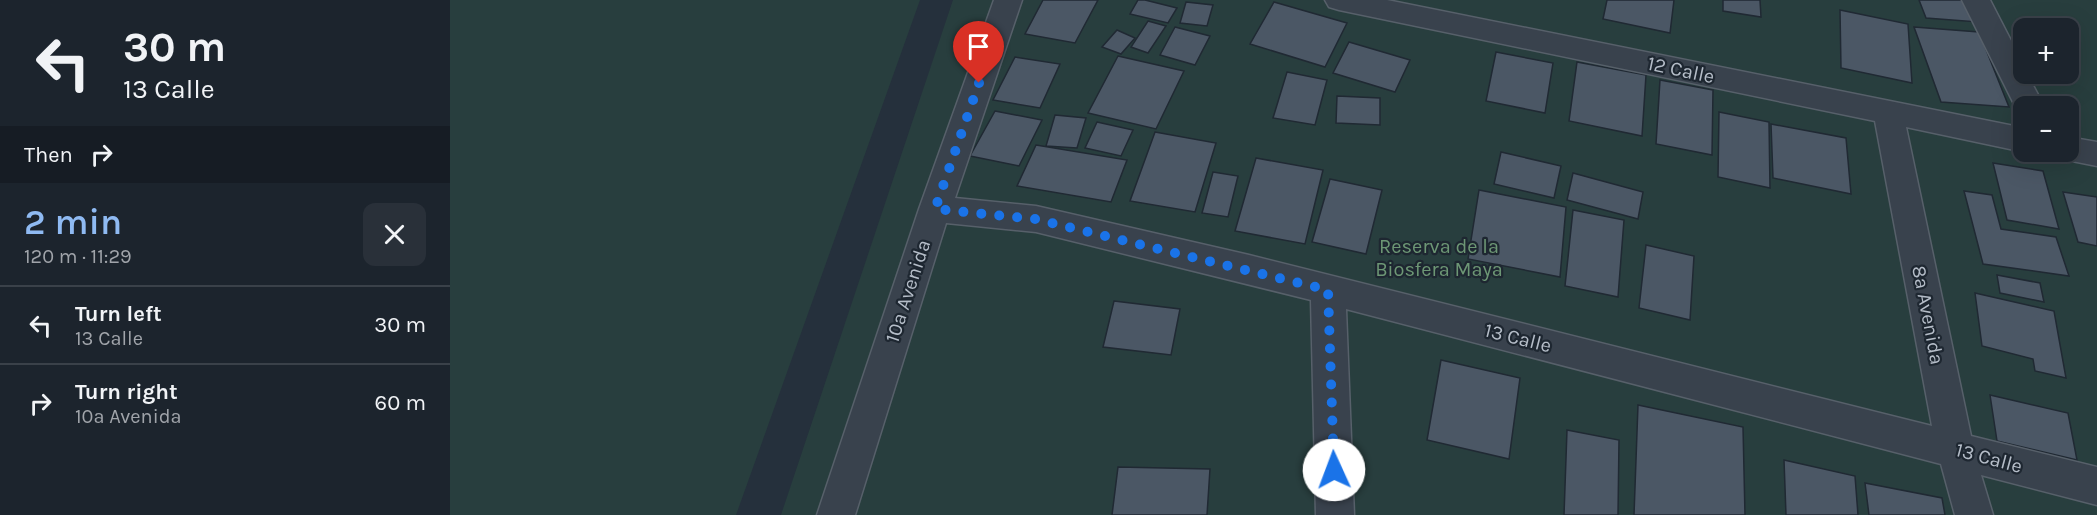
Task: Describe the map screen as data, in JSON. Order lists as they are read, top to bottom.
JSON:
{
  "streets": {
    "street": [
      "12 Calle",
      "10a Avenida",
      "8a Avenida",
      "13 Calle"
    ]
  },
  "crossings": [
    ["12 Calle", "8a Avenida"],
    ["10a Avenida", "13 Calle"],
    ["8a Avenida", "13 Calle"]
  ],
  "parks": ["Reserva de la Biosfera Maya"],
  "page": {
    "turn": ["30 m", "13 Calle"],
    "map_buttons": ["+", "−"],
    "then": "Then",
    "heading": ["2 min", "120 m · 11:29"],
    "list": [
      {
        "name": "Turn left",
        "note": "13 Calle",
        "value": "30 m"
      },
      {
        "name": "Turn right",
        "note": "10a Avenida",
        "value": "60 m"
      }
    ]
  }
}
